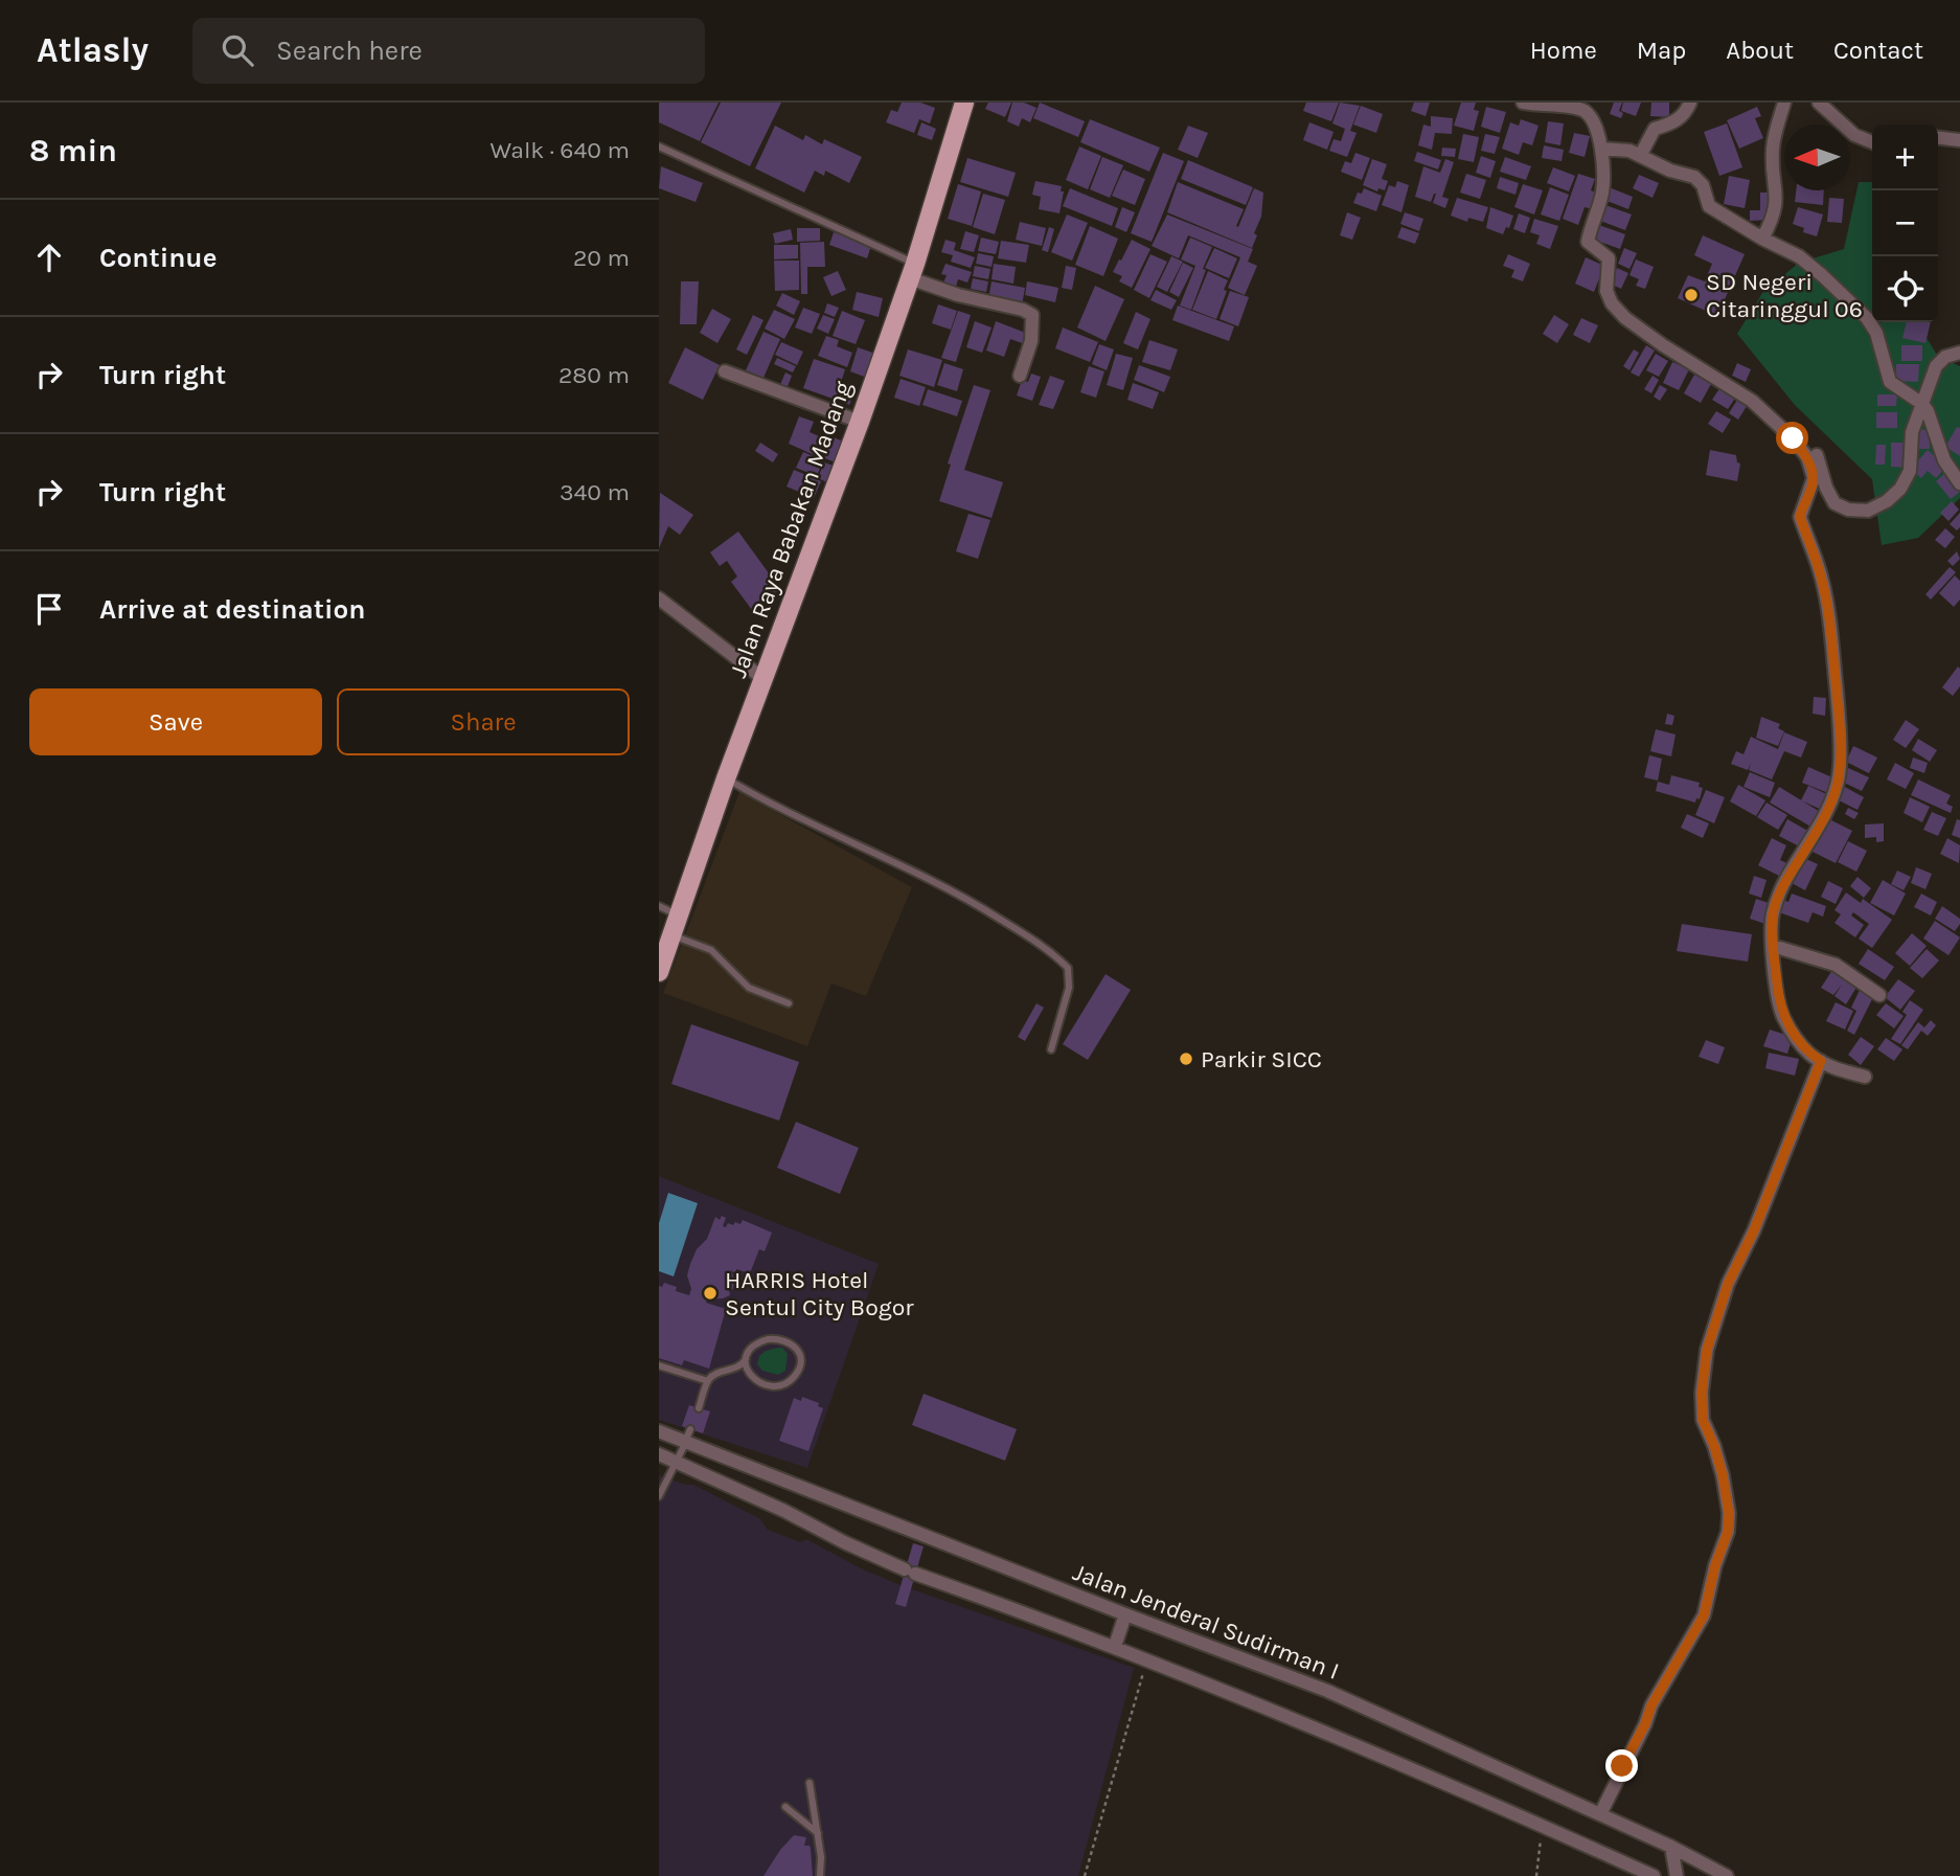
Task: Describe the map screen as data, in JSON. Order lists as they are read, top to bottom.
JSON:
{
  "streets": {
    "main road": ["Jalan Raya Babakan Madang"],
    "street": ["Jalan Jenderal Sudirman I"]
  },
  "places": ["SD Negeri Citaringgul 06", "Parkir SICC", "HARRIS Hotel Sentul City Bogor"],
  "north": "left",
  "page": {
    "header": "Atlasly",
    "search": "Search here",
    "nav": [
      "Home",
      "Map",
      "About",
      "Contact"
    ],
    "heading": ["8 min", "Walk · 640 m"],
    "map_buttons": ["+", "−"],
    "list": [
      ["Continue", "20 m"],
      ["Turn right", "280 m"],
      ["Turn right", "340 m"],
      "Arrive at destination"
    ],
    "buttons": ["Save", "Share"]
  }
}
